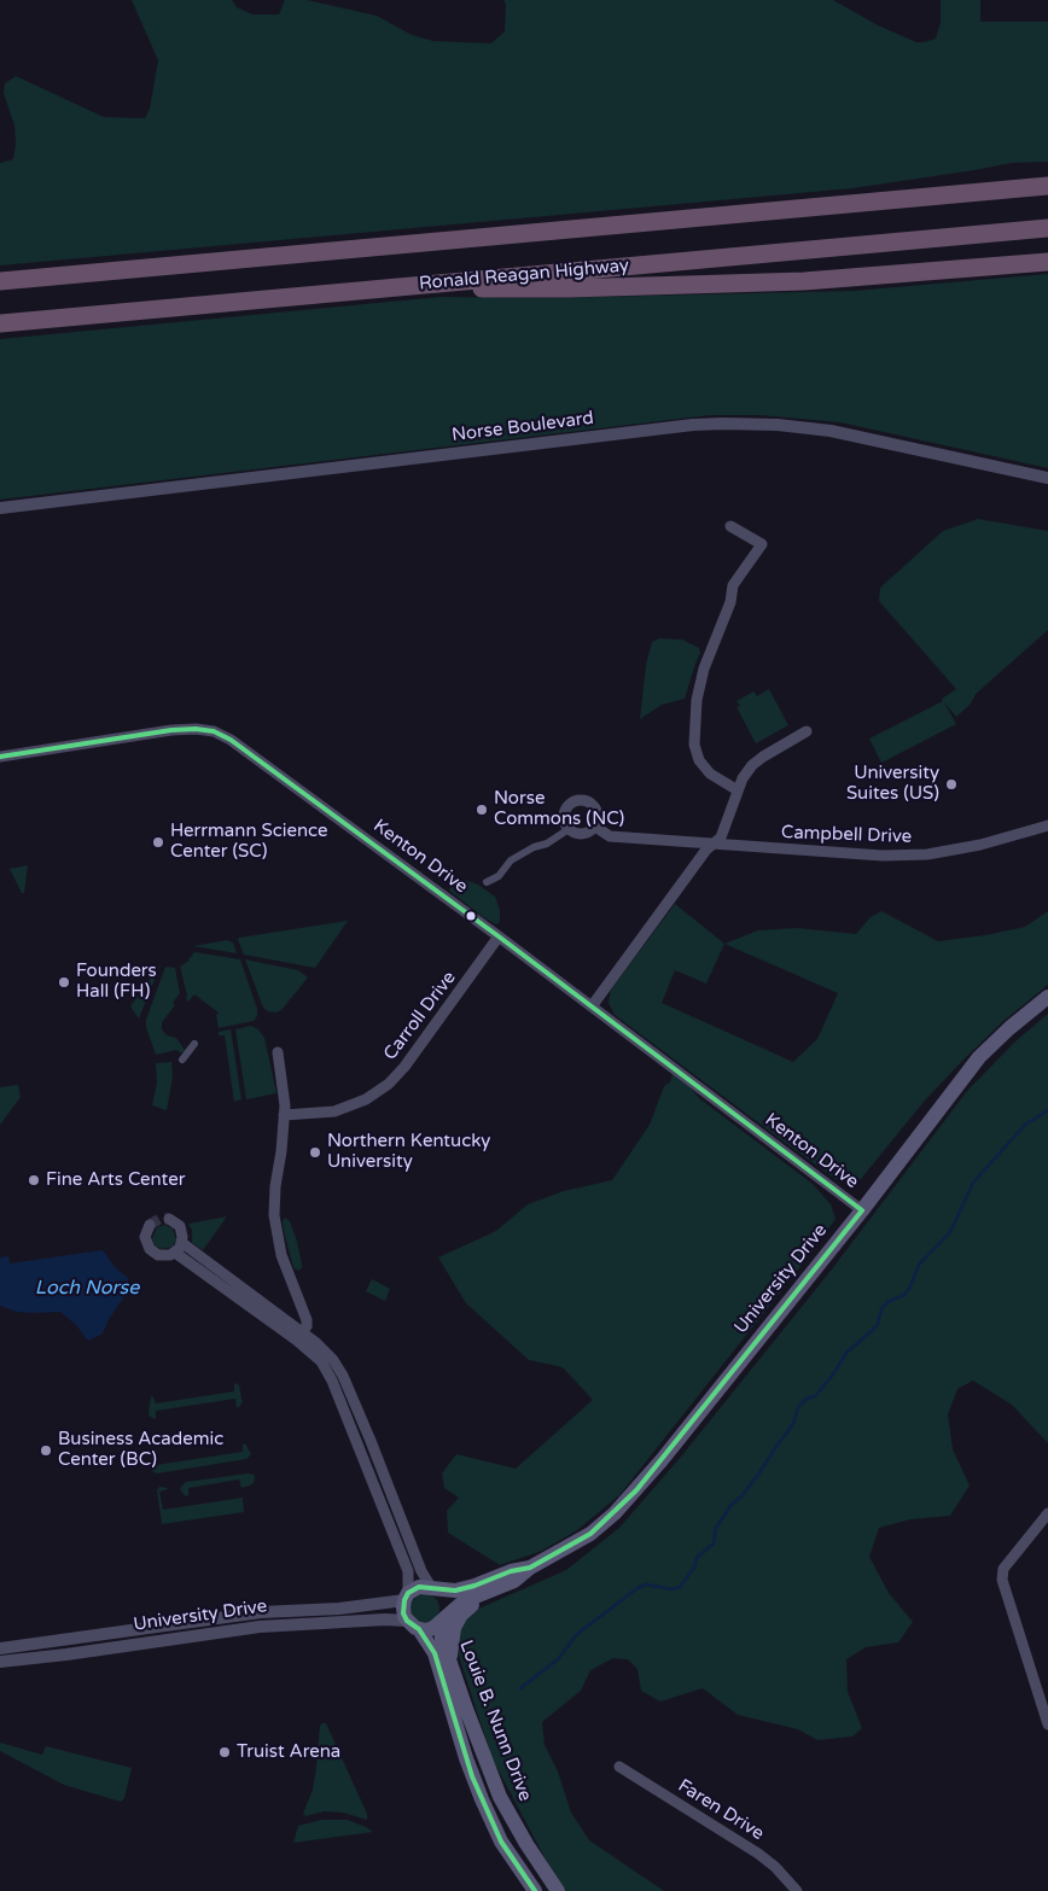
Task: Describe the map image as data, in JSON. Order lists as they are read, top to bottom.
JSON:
{
  "streets": {
    "highway": ["Ronald Reagan Highway"],
    "main road": ["University Drive", "Louie B. Nunn Drive"],
    "street": [
      "Norse Boulevard",
      "Campbell Drive",
      "Kenton Drive",
      "Carroll Drive",
      "Faren Drive"
    ]
  },
  "crossings": [
    ["Kenton Drive", "Carroll Drive"],
    ["Kenton Drive", "University Drive"],
    ["University Drive", "Louie B. Nunn Drive"]
  ],
  "water": ["Loch Norse"],
  "places": [
    "University Suites (US)",
    "Norse Commons (NC)",
    "Herrmann Science Center (SC)",
    "Founders Hall (FH)",
    "Northern Kentucky University",
    "Fine Arts Center",
    "Business Academic Center (BC)",
    "Truist Arena"
  ]
}
